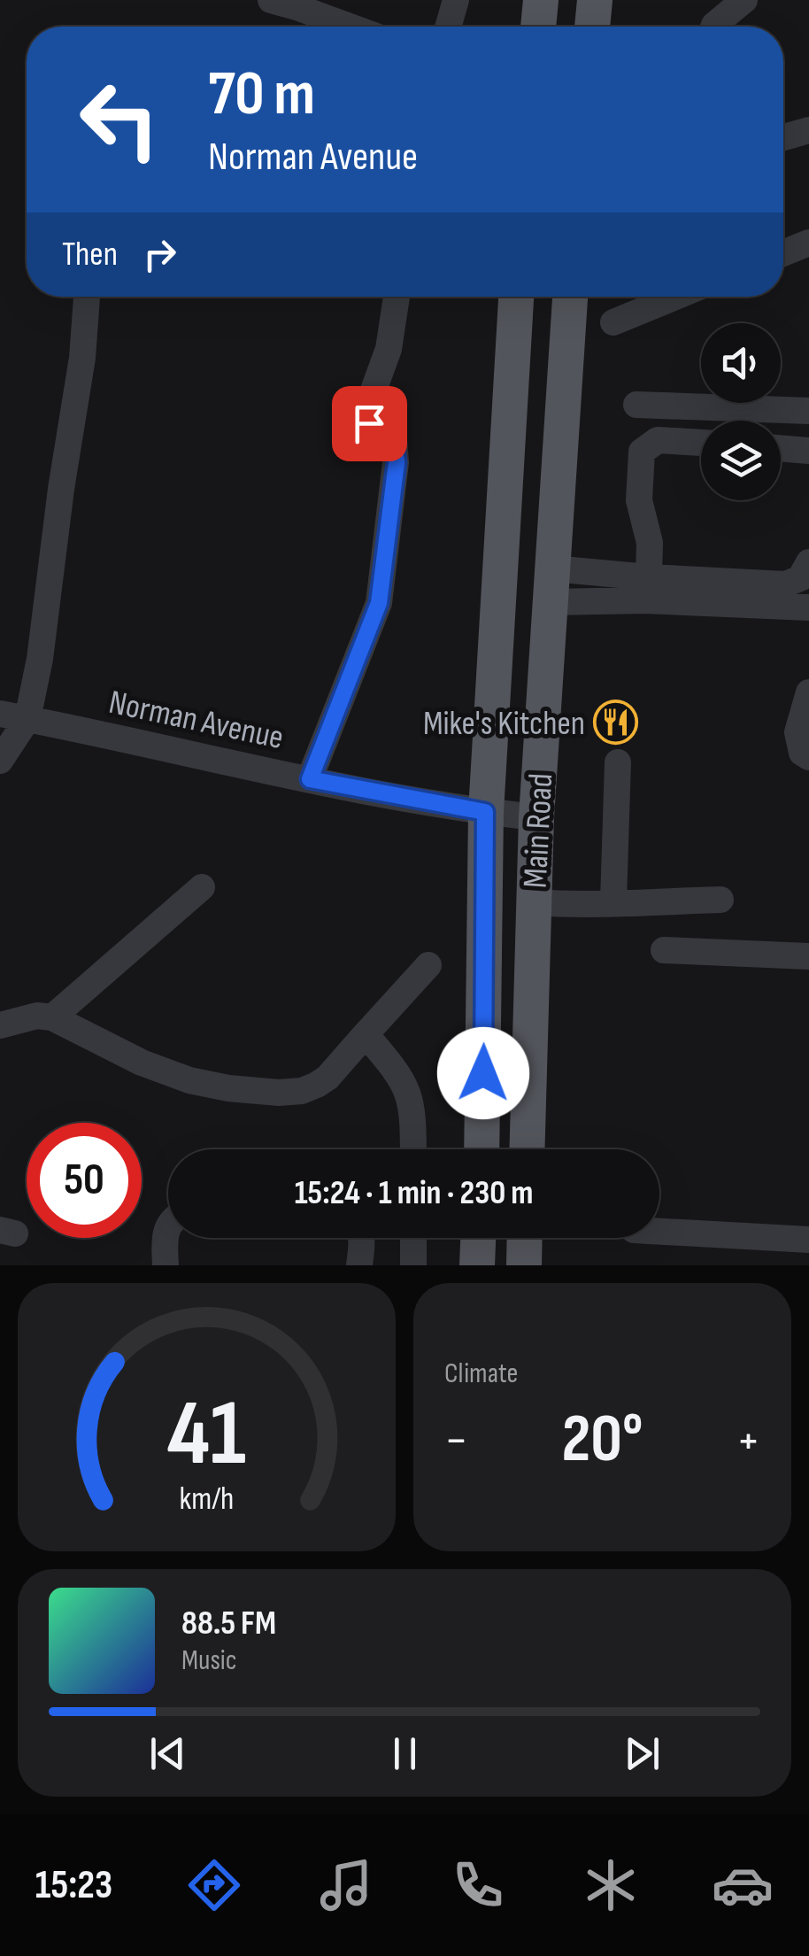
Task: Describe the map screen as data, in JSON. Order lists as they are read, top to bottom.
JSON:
{
  "streets": {
    "main road": ["Main Road"],
    "street": ["Norman Avenue"]
  },
  "crossings": [
    ["Norman Avenue", "Main Road"]
  ],
  "places": {
    "restaurant": ["Mike's Kitchen"]
  },
  "page": {
    "turn": ["70 m", "Norman Avenue"],
    "then": "Then",
    "limit": "50",
    "trip": "15:24 · 1 min · 230 m",
    "tile": "Climate",
    "heat": ["−", "20°", "+"],
    "song": ["88.5 FM", "Music"],
    "tabs": "15:23",
    "gauge": ["41", "km/h"]
  }
}
